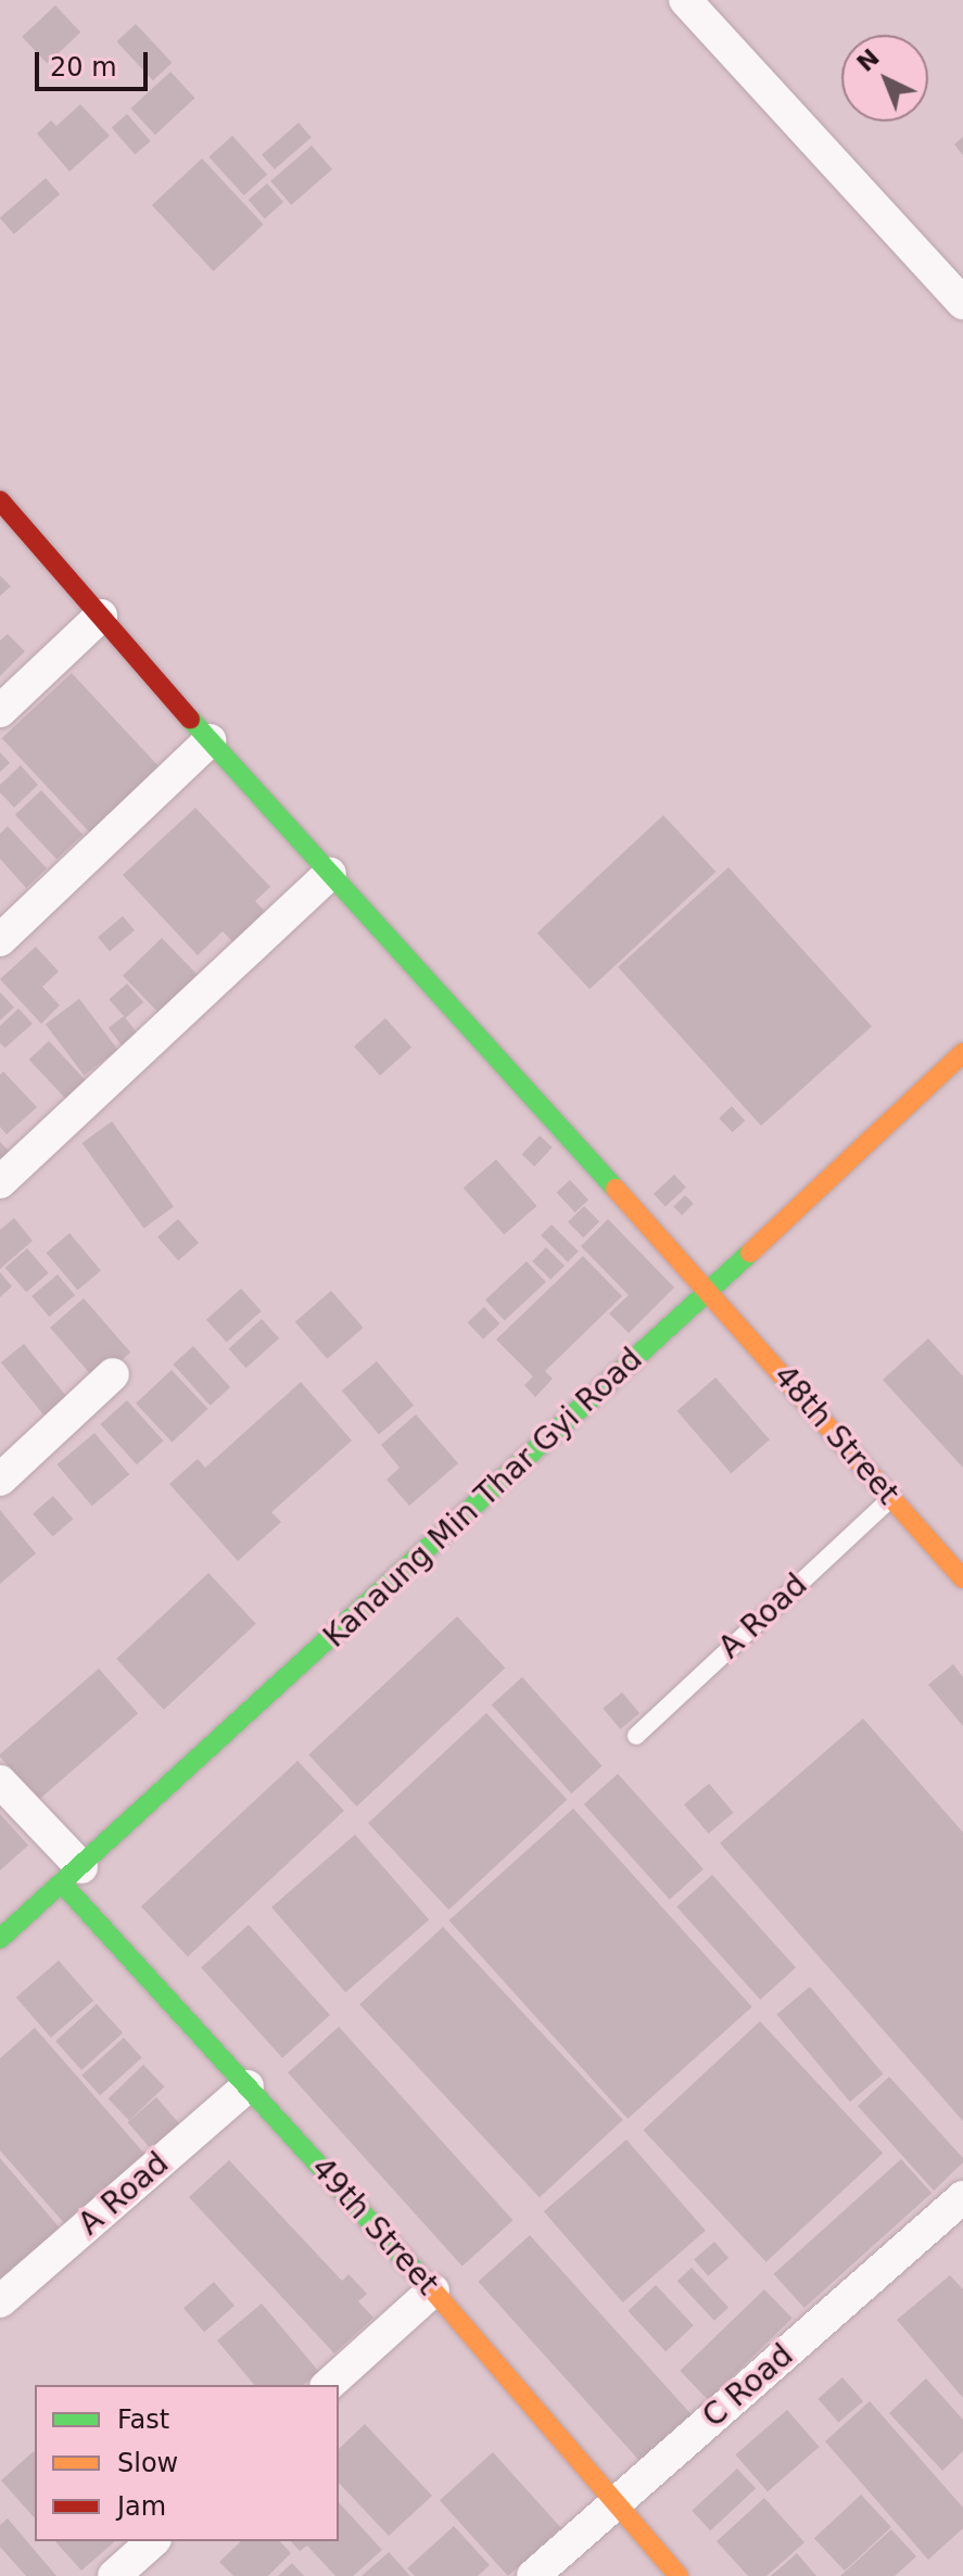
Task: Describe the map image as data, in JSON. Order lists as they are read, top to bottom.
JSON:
{
  "streets": {
    "street": [
      "48th Street",
      "Kanaung Min Thar Gyi Road",
      "A Road",
      "49th Street",
      "C Road"
    ]
  },
  "crossings": [
    ["48th Street", "Kanaung Min Thar Gyi Road"],
    ["48th Street", "A Road"],
    ["Kanaung Min Thar Gyi Road", "49th Street"],
    ["A Road", "49th Street"],
    ["49th Street", "C Road"]
  ],
  "legend": ["Fast", "Slow", "Jam"],
  "scale_bar": "20 m",
  "north": "top left"
}
